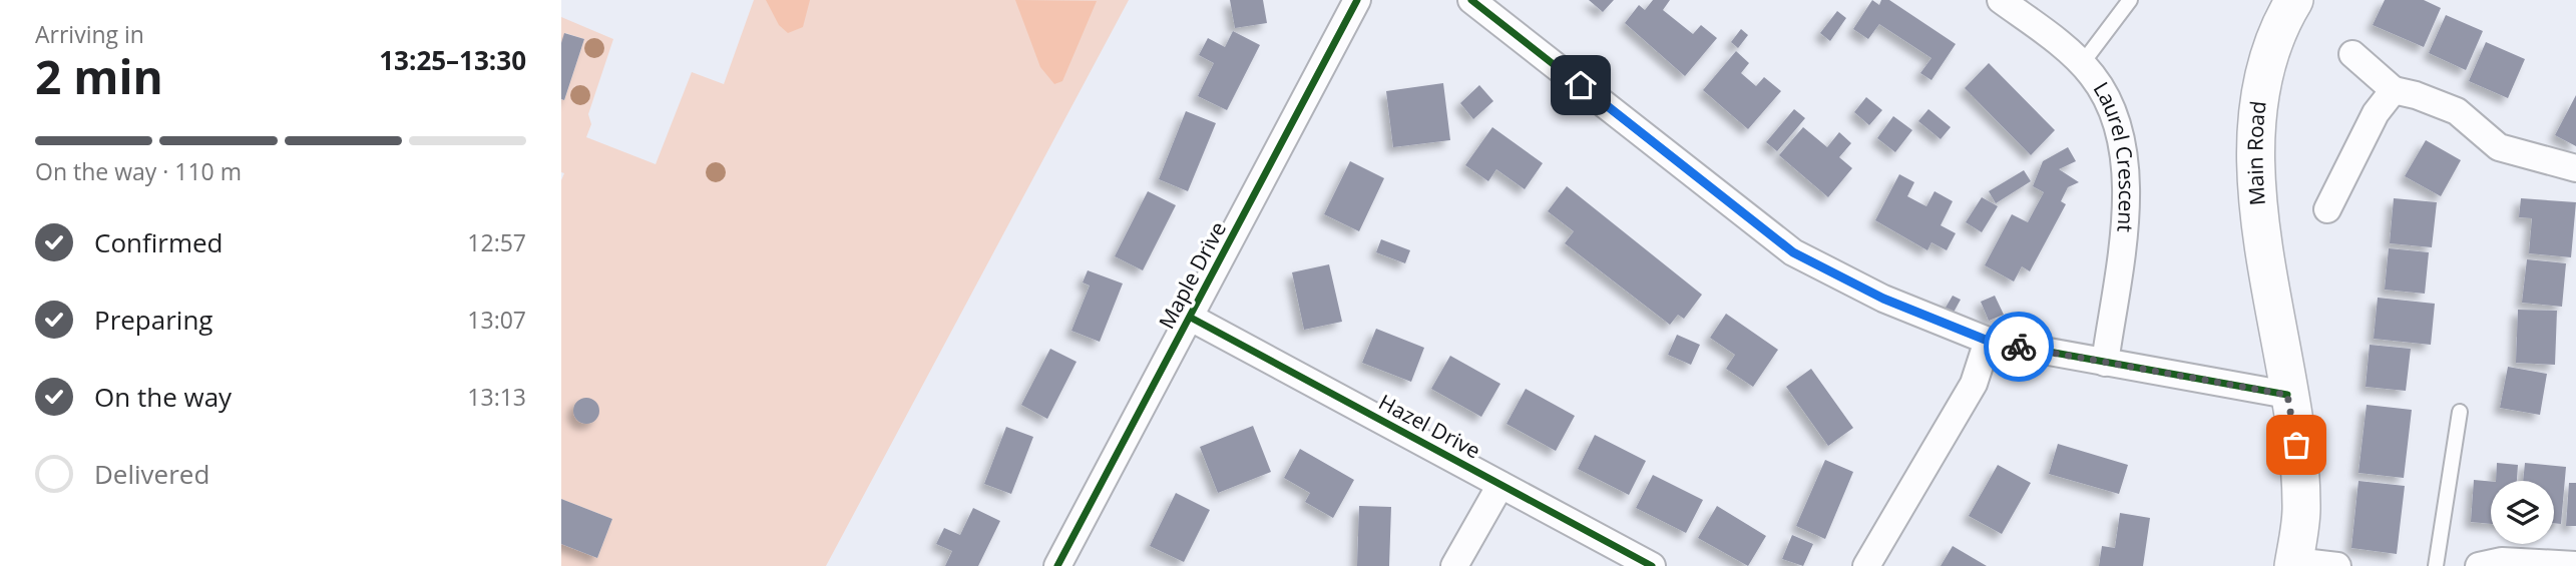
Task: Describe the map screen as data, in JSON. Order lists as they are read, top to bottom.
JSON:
{
  "streets": {
    "main road": ["Main Road"],
    "street": ["Laurel Crescent", "Maple Drive", "Hazel Drive"]
  },
  "crossings": [
    ["Maple Drive", "Hazel Drive"]
  ],
  "page": {
    "heading": ["2 min", "Arriving in", "13:25–13:30"],
    "bar": "On the way · 110 m",
    "list": [
      ["Confirmed", "12:57"],
      ["Preparing", "13:07"],
      ["On the way", "13:13"],
      "Delivered"
    ]
  }
}
